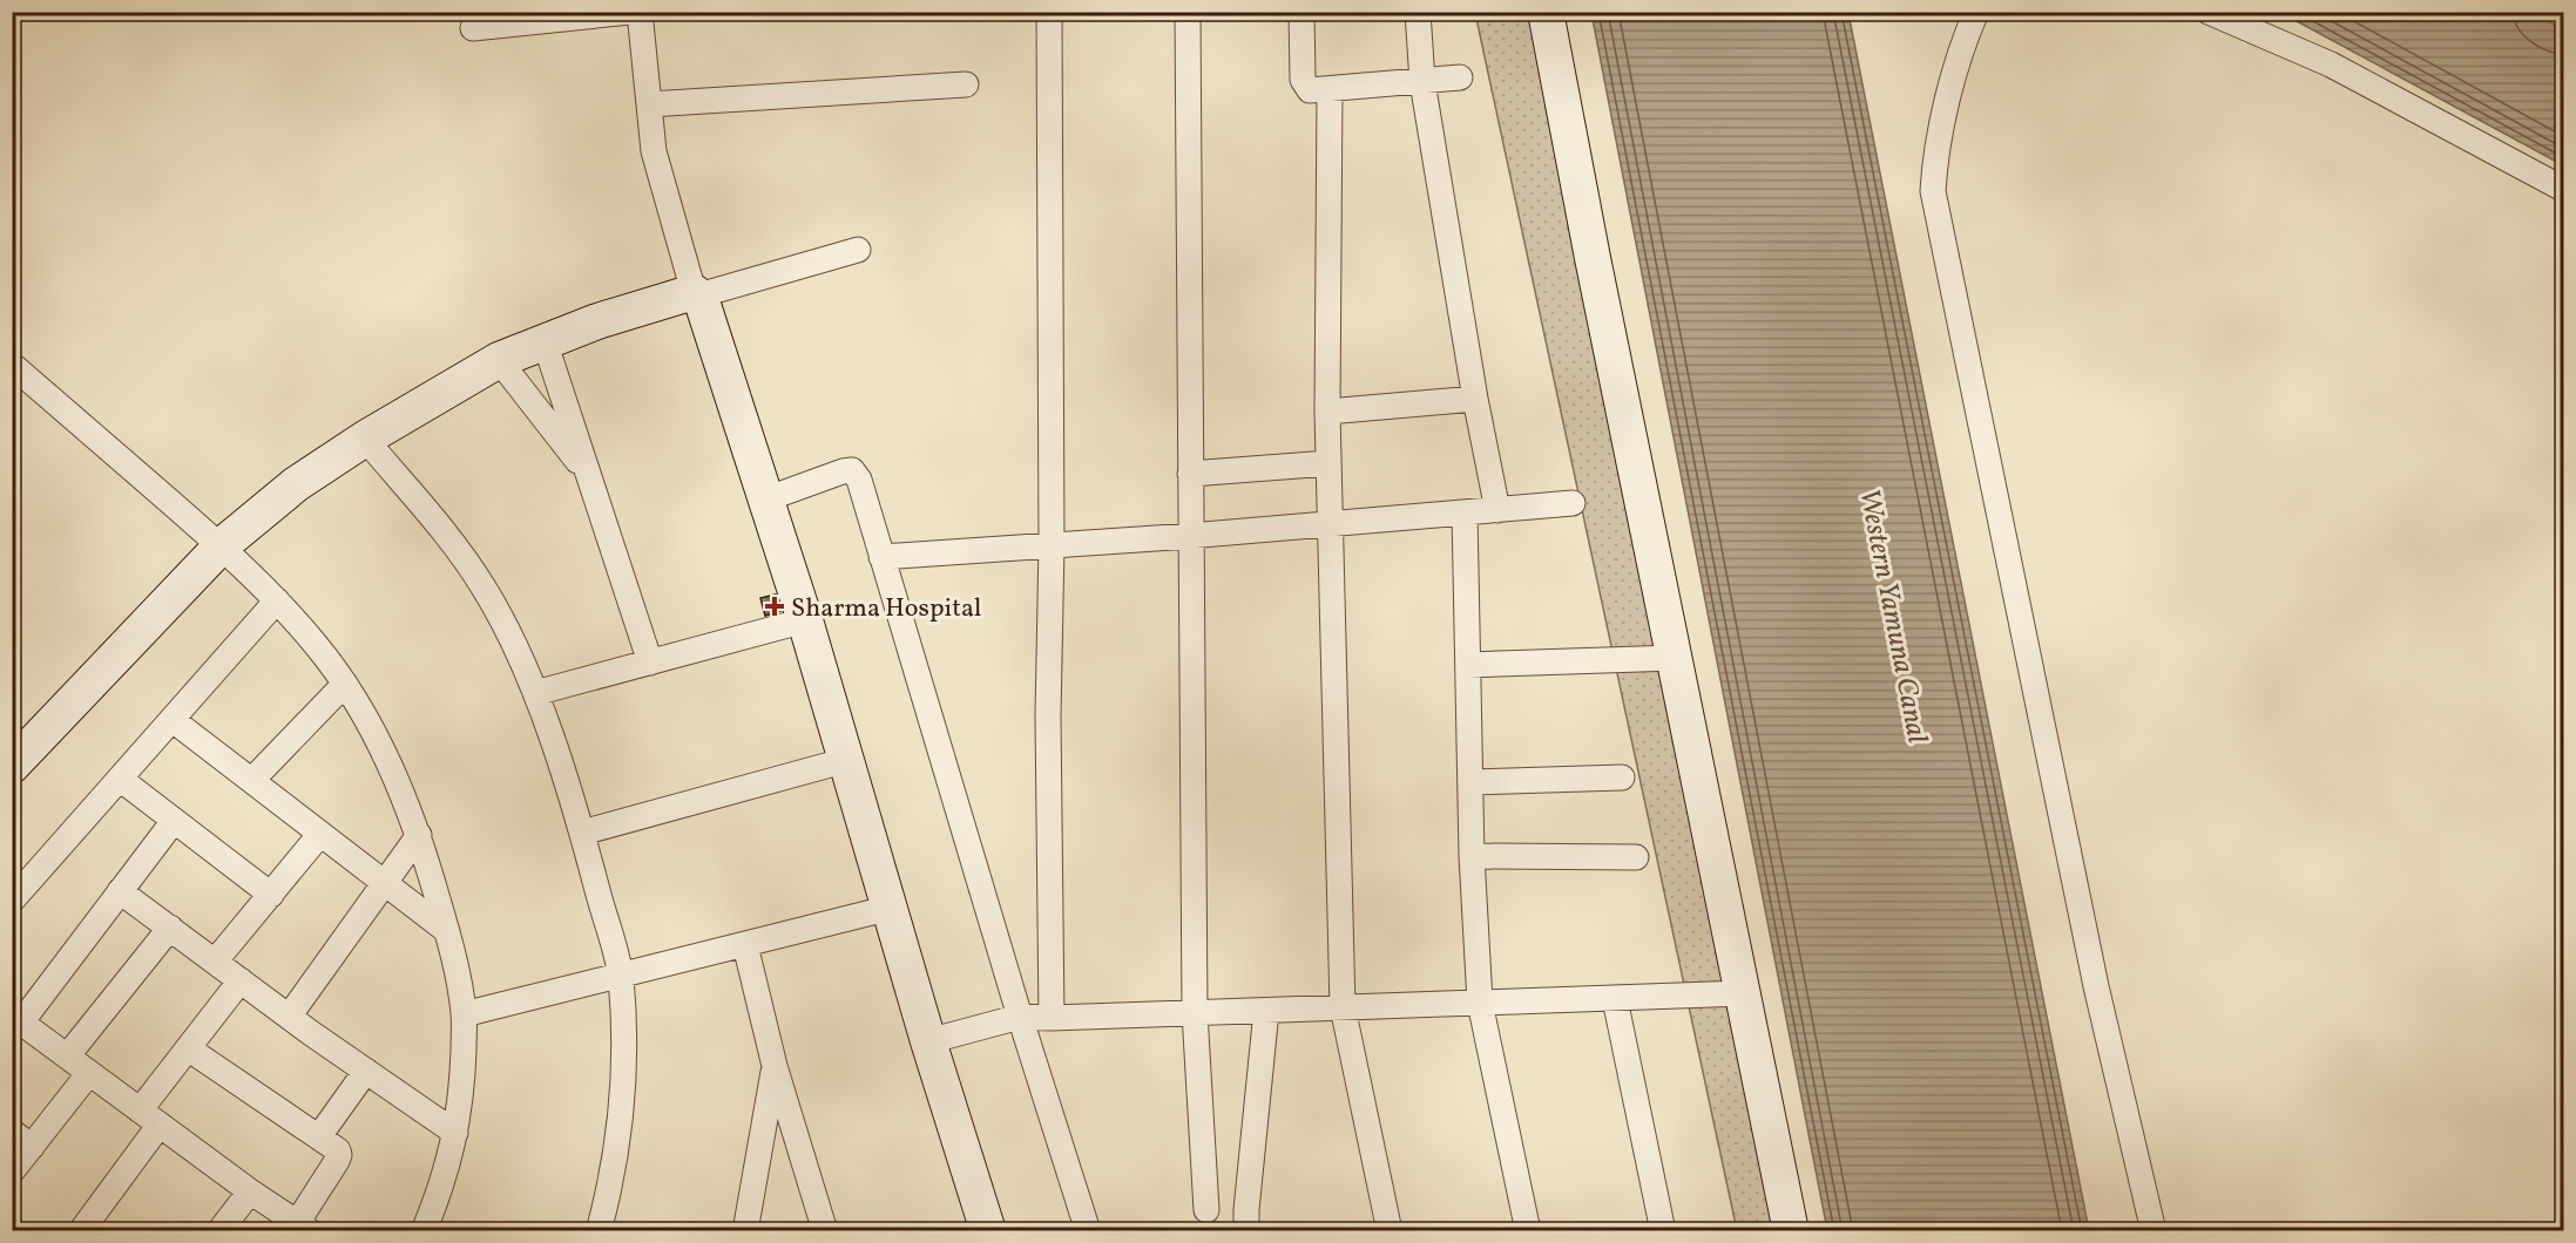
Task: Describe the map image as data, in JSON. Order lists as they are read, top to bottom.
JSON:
{
  "water": ["Western Yamuna Canal"],
  "places": {
    "health": ["Sharma Hospital"]
  }
}
